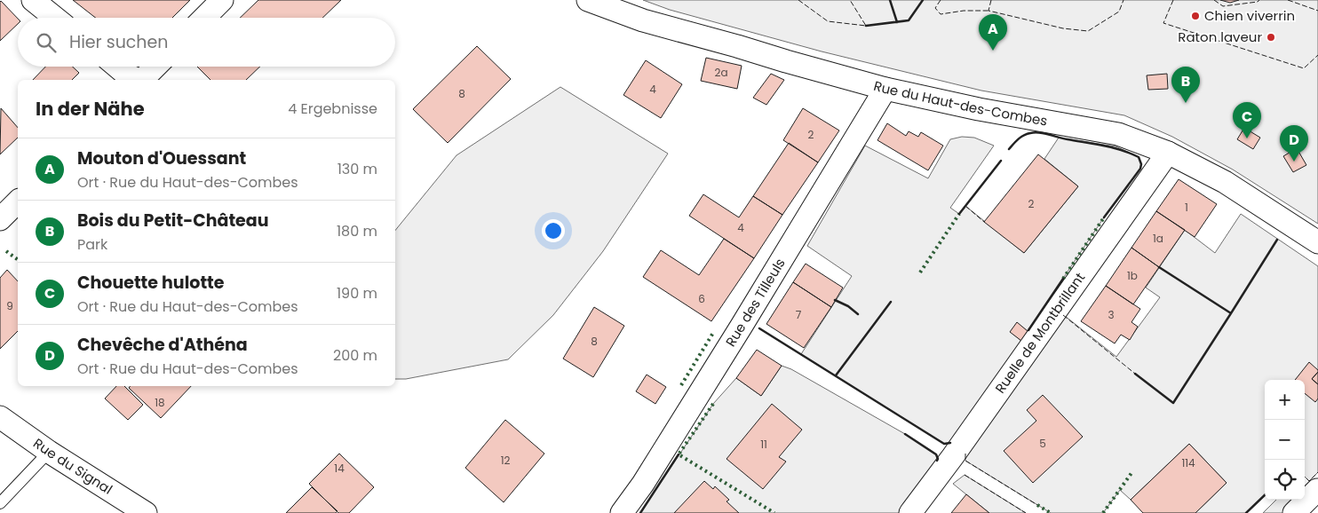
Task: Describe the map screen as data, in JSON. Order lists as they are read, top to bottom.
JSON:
{
  "streets": {
    "street": [
      "Rue du Haut-des-Combes",
      "Rue des Tilleuls",
      "Ruelle de Montbrillant",
      "Rue du Signal"
    ]
  },
  "crossings": [
    ["Rue du Haut-des-Combes", "Rue des Tilleuls"],
    ["Rue du Haut-des-Combes", "Ruelle de Montbrillant"]
  ],
  "places": ["Chien viverrin", "Raton laveur"],
  "house_numbers": [
    "2a",
    "4",
    "8",
    "2",
    "2",
    "1",
    "4",
    "1a",
    "1b",
    "6",
    "9",
    "7",
    "3",
    "8",
    "18",
    "5",
    "11",
    "12",
    "114",
    "14"
  ],
  "page": {
    "pins": [
      "A",
      "B",
      "C",
      "D"
    ],
    "search": "Hier suchen",
    "heading": ["In der Nähe", "4 Ergebnisse"],
    "list": [
      {
        "mark": "A",
        "name": "Mouton d'Ouessant",
        "note": "Ort · Rue du Haut-des-Combes",
        "value": "130 m"
      },
      {
        "mark": "B",
        "name": "Bois du Petit-Château",
        "note": "Park",
        "value": "180 m"
      },
      {
        "mark": "C",
        "name": "Chouette hulotte",
        "note": "Ort · Rue du Haut-des-Combes",
        "value": "190 m"
      },
      {
        "mark": "D",
        "name": "Chevêche d'Athéna",
        "note": "Ort · Rue du Haut-des-Combes",
        "value": "200 m"
      }
    ],
    "map_buttons": ["+", "−"]
  }
}
